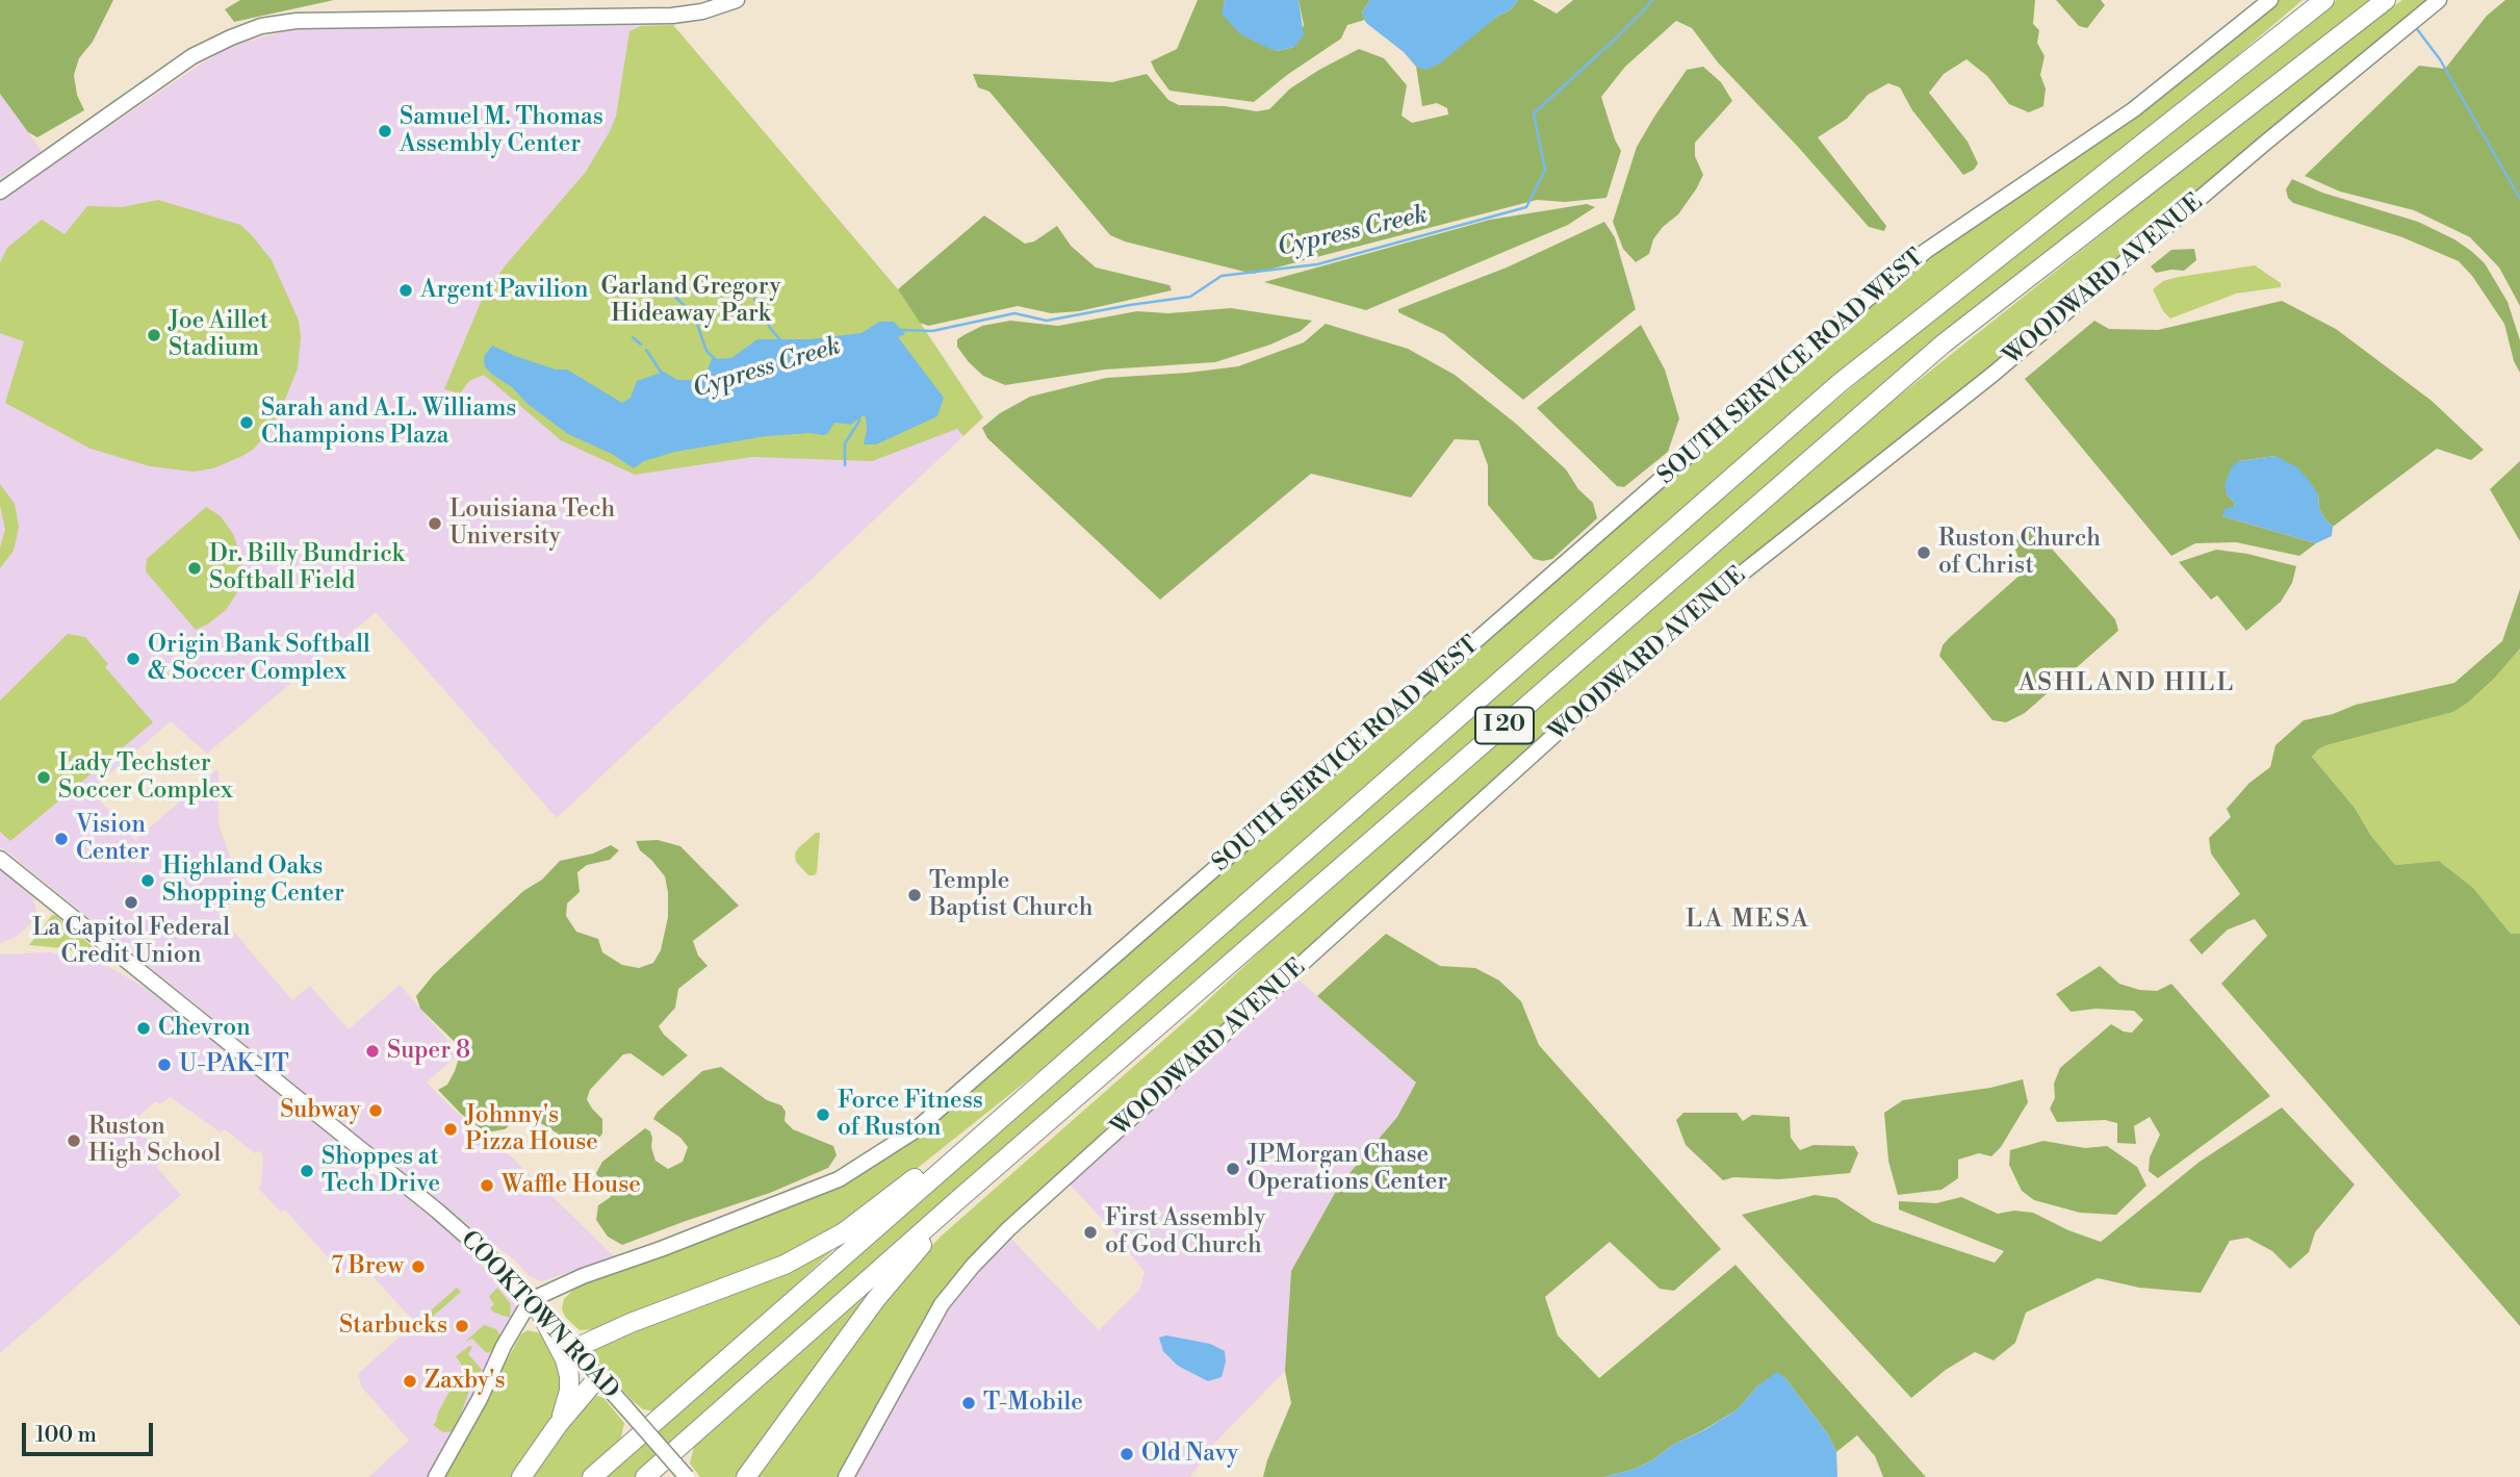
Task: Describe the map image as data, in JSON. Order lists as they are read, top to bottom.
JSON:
{
  "streets": {
    "highway": ["I 20"],
    "main road": ["WOODWARD AVENUE", "SOUTH SERVICE ROAD WEST", "COOKTOWN ROAD"]
  },
  "crossings": [
    ["SOUTH SERVICE ROAD WEST", "COOKTOWN ROAD"]
  ],
  "districts": ["ASHLAND HILL", "LA MESA"],
  "water": ["Cypress Creek"],
  "parks": ["Garland Gregory Hideaway Park"],
  "places": [
    "Samuel M. Thomas Assembly Center",
    "Argent Pavilion",
    "Joe Aillet Stadium",
    "Sarah and A.L. Williams Champions Plaza",
    "Louisiana Tech University",
    "Ruston Church of Christ",
    "Dr. Billy Bundrick Softball Field",
    "Origin Bank Softball & Soccer Complex",
    "Lady Techster Soccer Complex",
    "Vision Center",
    "Highland Oaks Shopping Center",
    "Temple Baptist Church",
    "La Capitol Federal Credit Union",
    "Chevron",
    "Super 8",
    "U-PAK-IT",
    "Subway",
    "Force Fitness of Ruston",
    "Johnny's Pizza House",
    "Ruston High School",
    "JPMorgan Chase Operations Center",
    "Shoppes at Tech Drive",
    "Waffle House",
    "First Assembly of God Church",
    "7 Brew",
    "Starbucks",
    "Zaxby's",
    "T-Mobile",
    "Old Navy"
  ],
  "scale_bar": "100 m"
}
